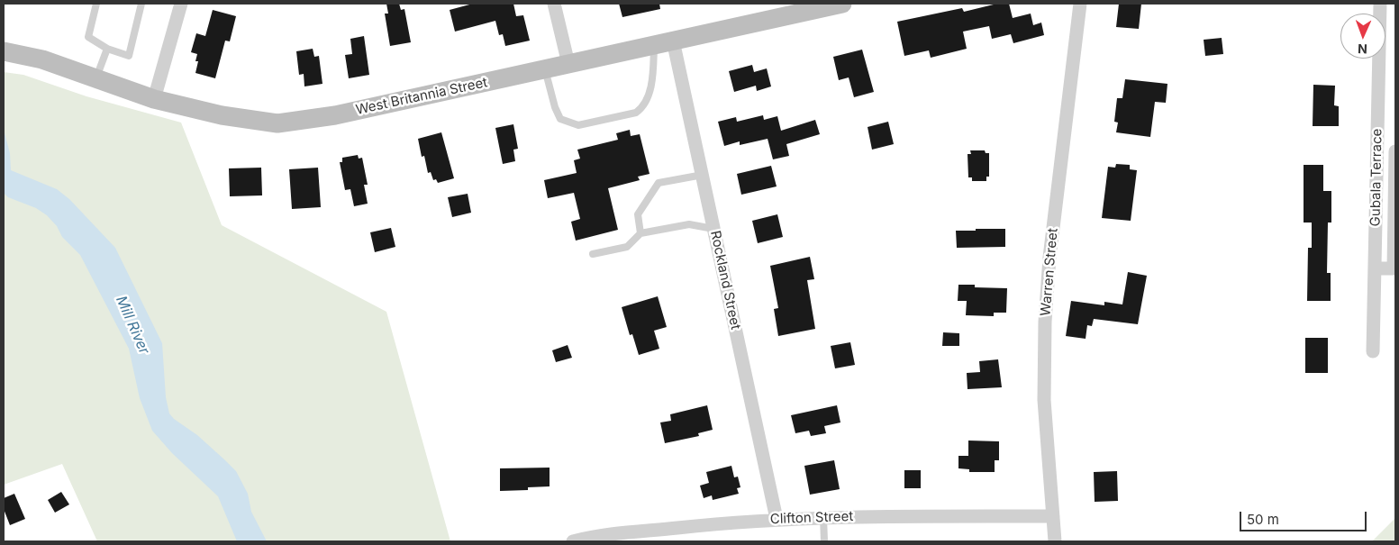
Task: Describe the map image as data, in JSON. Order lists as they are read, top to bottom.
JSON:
{
  "streets": {
    "street": [
      "West Britannia Street",
      "Gubala Terrace",
      "Warren Street",
      "Rockland Street",
      "Clifton Street"
    ]
  },
  "crossings": [
    ["West Britannia Street", "Rockland Street"],
    ["Warren Street", "Clifton Street"],
    ["Rockland Street", "Clifton Street"]
  ],
  "water": ["Mill River"],
  "scale_bar": "50 m",
  "north": "bottom"
}
